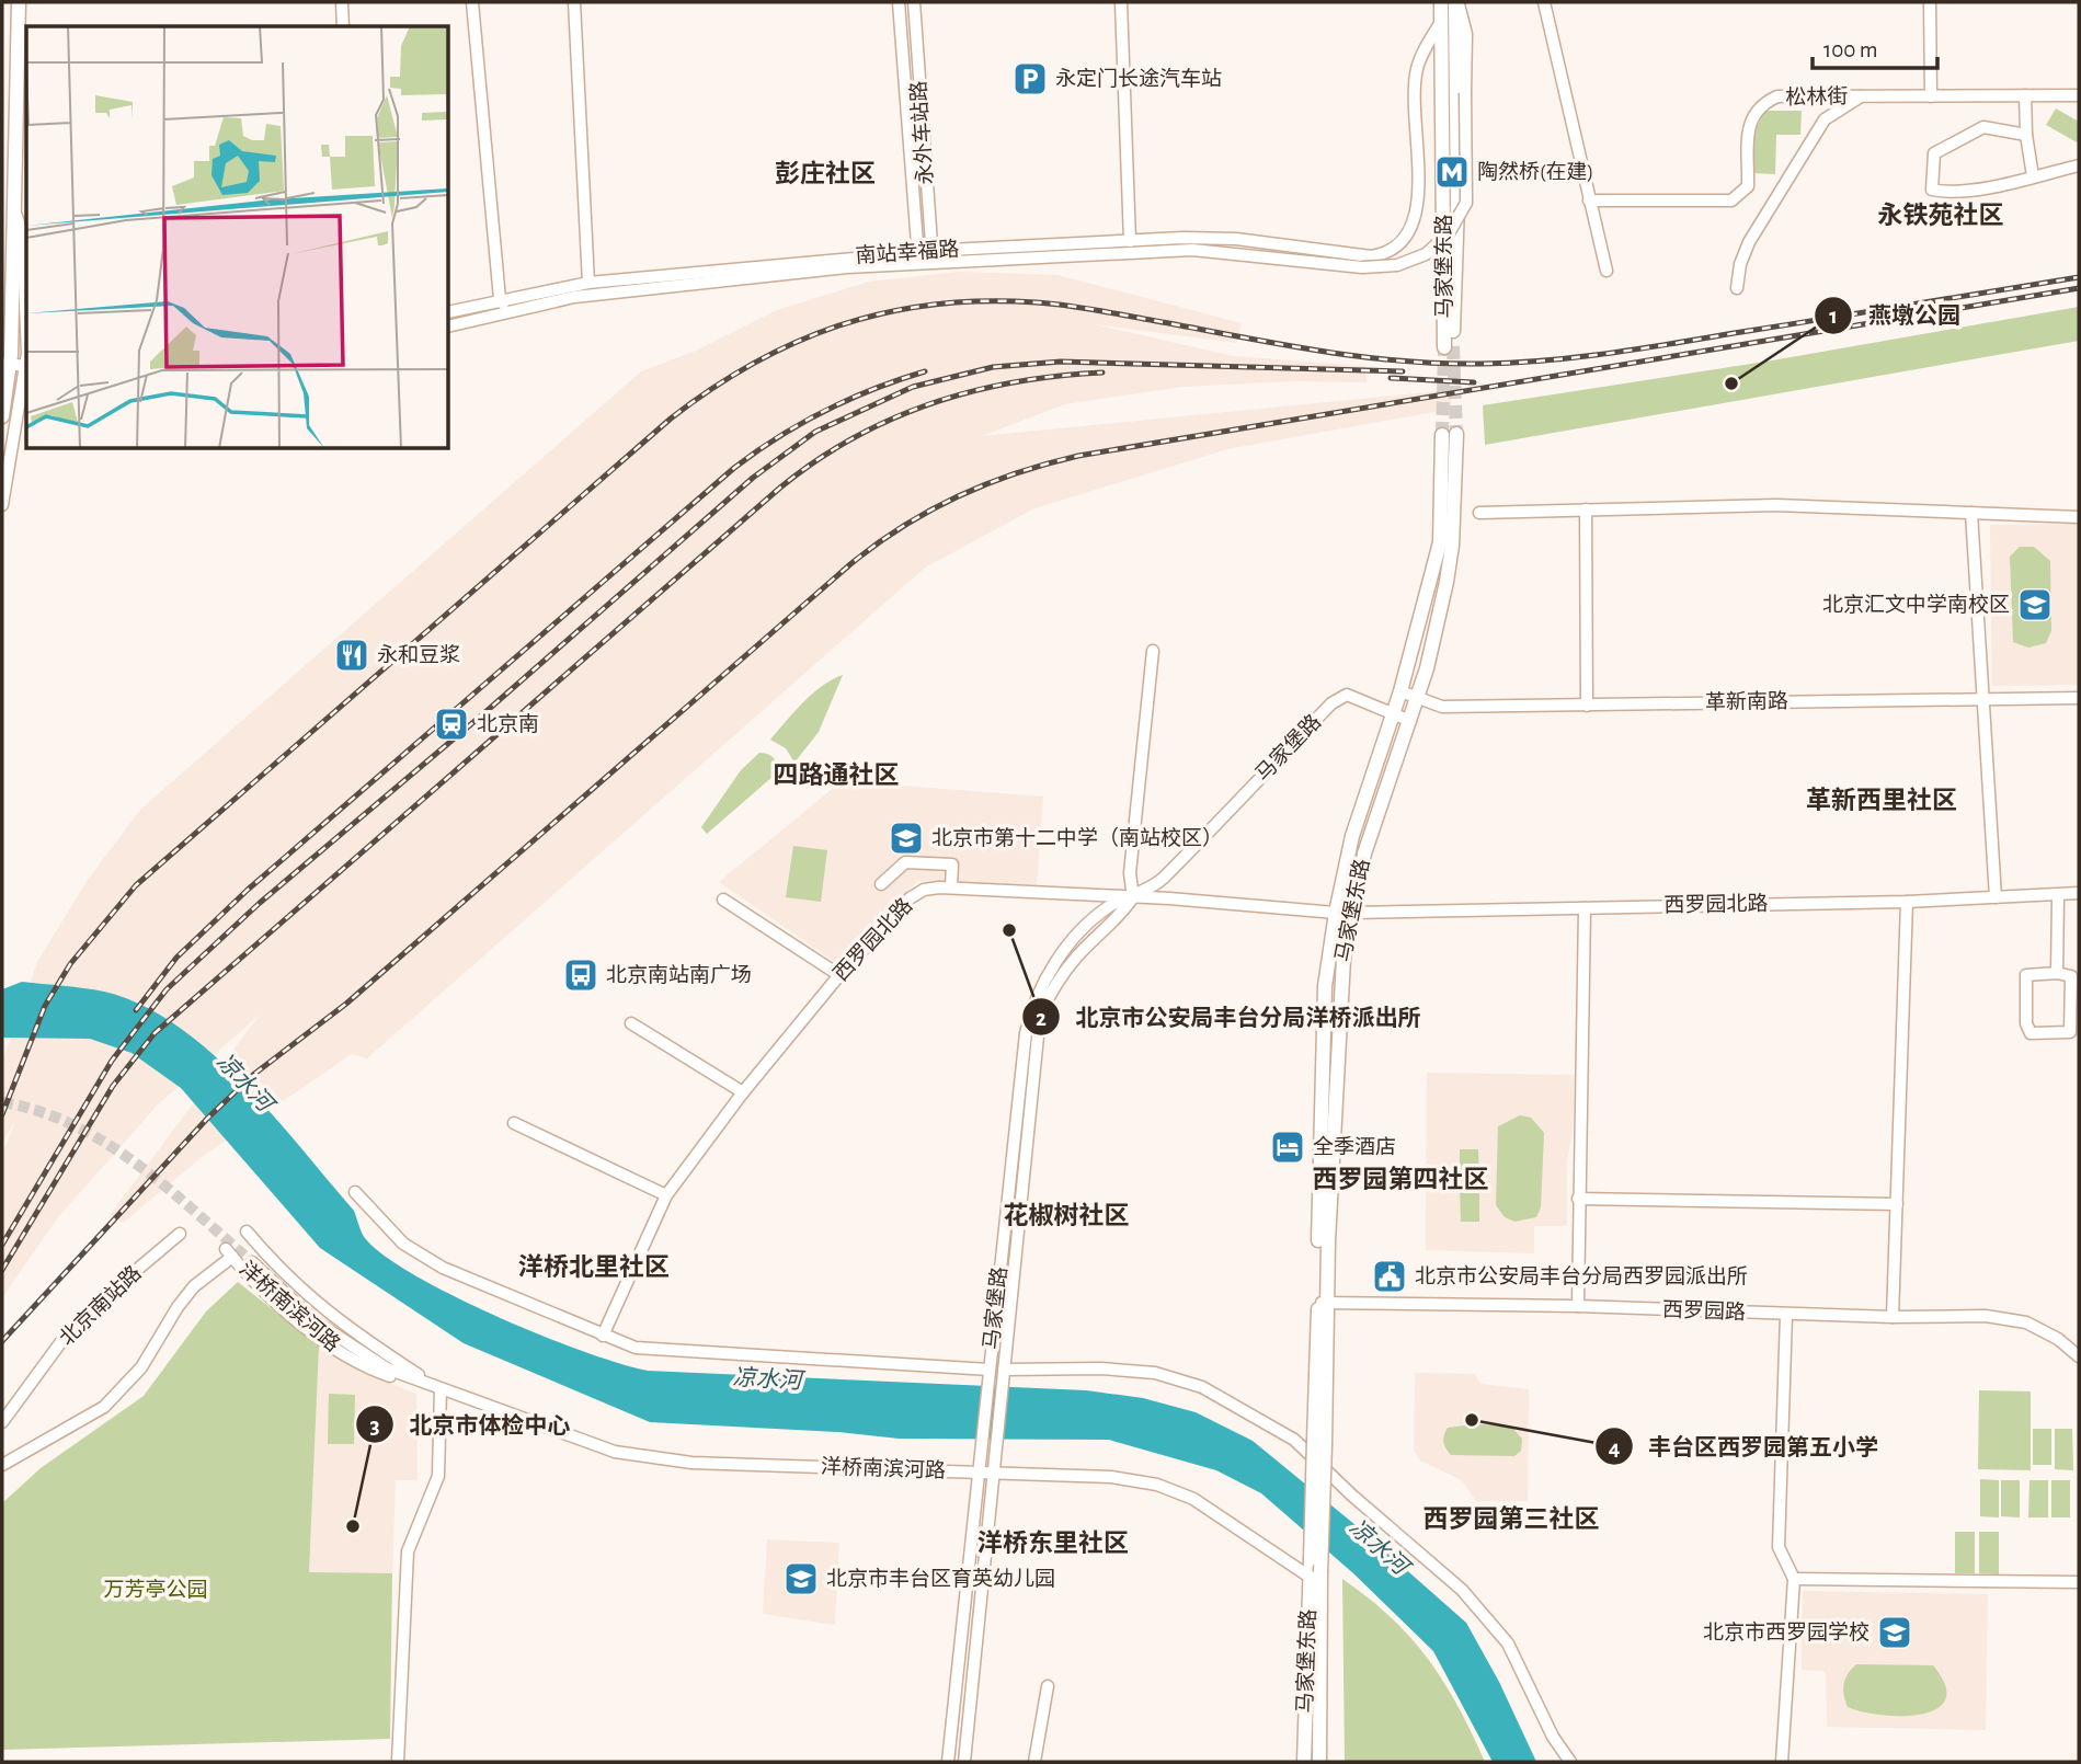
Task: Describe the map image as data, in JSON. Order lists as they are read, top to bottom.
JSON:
{
  "streets": {
    "main road": ["马家堡东路"],
    "street": [
      "松林街",
      "永外车站路",
      "南站幸福路",
      "革新南路",
      "马家堡路",
      "西罗园北路",
      "北京南站路",
      "洋桥南滨河路",
      "西罗园路"
    ]
  },
  "crossings": [
    ["永外车站路", "南站幸福路"],
    ["南站幸福路", "马家堡东路"],
    ["马家堡东路", "革新南路"],
    ["马家堡东路", "马家堡路"],
    ["马家堡东路", "西罗园北路"],
    ["马家堡东路", "洋桥南滨河路"],
    ["马家堡东路", "西罗园路"],
    ["马家堡路", "西罗园北路"],
    ["马家堡路", "洋桥南滨河路"]
  ],
  "districts": [
    "彭庄社区",
    "永铁苑社区",
    "四路通社区",
    "革新西里社区",
    "西罗园第四社区",
    "花椒树社区",
    "洋桥北里社区",
    "西罗园第三社区",
    "洋桥东里社区"
  ],
  "water": ["凉水河"],
  "parks": ["万芳亭公园"],
  "places": {
    "parking": ["永定门长途汽车站"],
    "metro station": ["陶然桥(在建)"],
    "other": [
      "燕墩公园",
      "北京市公安局丰台分局洋桥派出所",
      "丰台区西罗园第五小学",
      "北京市体检中心"
    ],
    "school or university": [
      "北京汇文中学南校区",
      "北京市第十二中学（南站校区）",
      "北京市丰台区育英幼儿园",
      "北京市西罗园学校"
    ],
    "restaurant": ["永和豆浆"],
    "station": ["北京南"],
    "bus stop": ["北京南站南广场"],
    "hotel": ["全季酒店"],
    "public building": ["北京市公安局丰台分局西罗园派出所"]
  },
  "scale_bar": "100 m"
}
